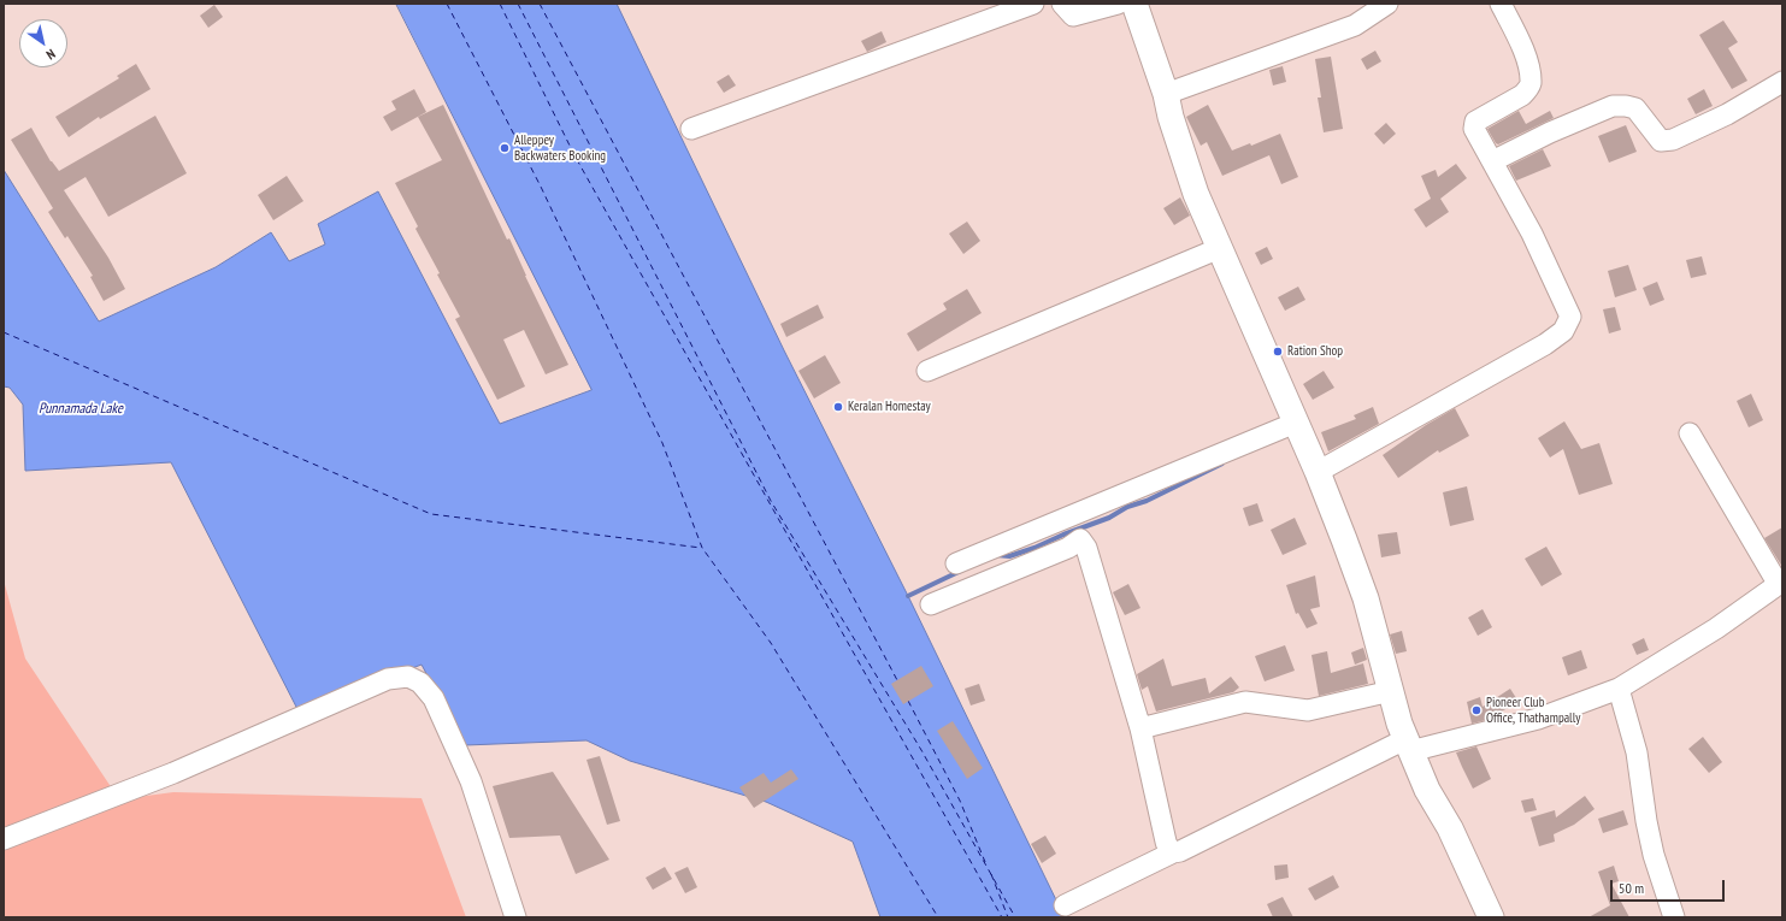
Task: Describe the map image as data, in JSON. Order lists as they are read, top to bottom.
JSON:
{
  "water": ["Punnamada Lake"],
  "places": [
    "Alleppey Backwaters Booking",
    "Ration Shop",
    "Keralan Homestay",
    "Pioneer Club Office, Thathampally"
  ],
  "scale_bar": "50 m",
  "north": "bottom right"
}
